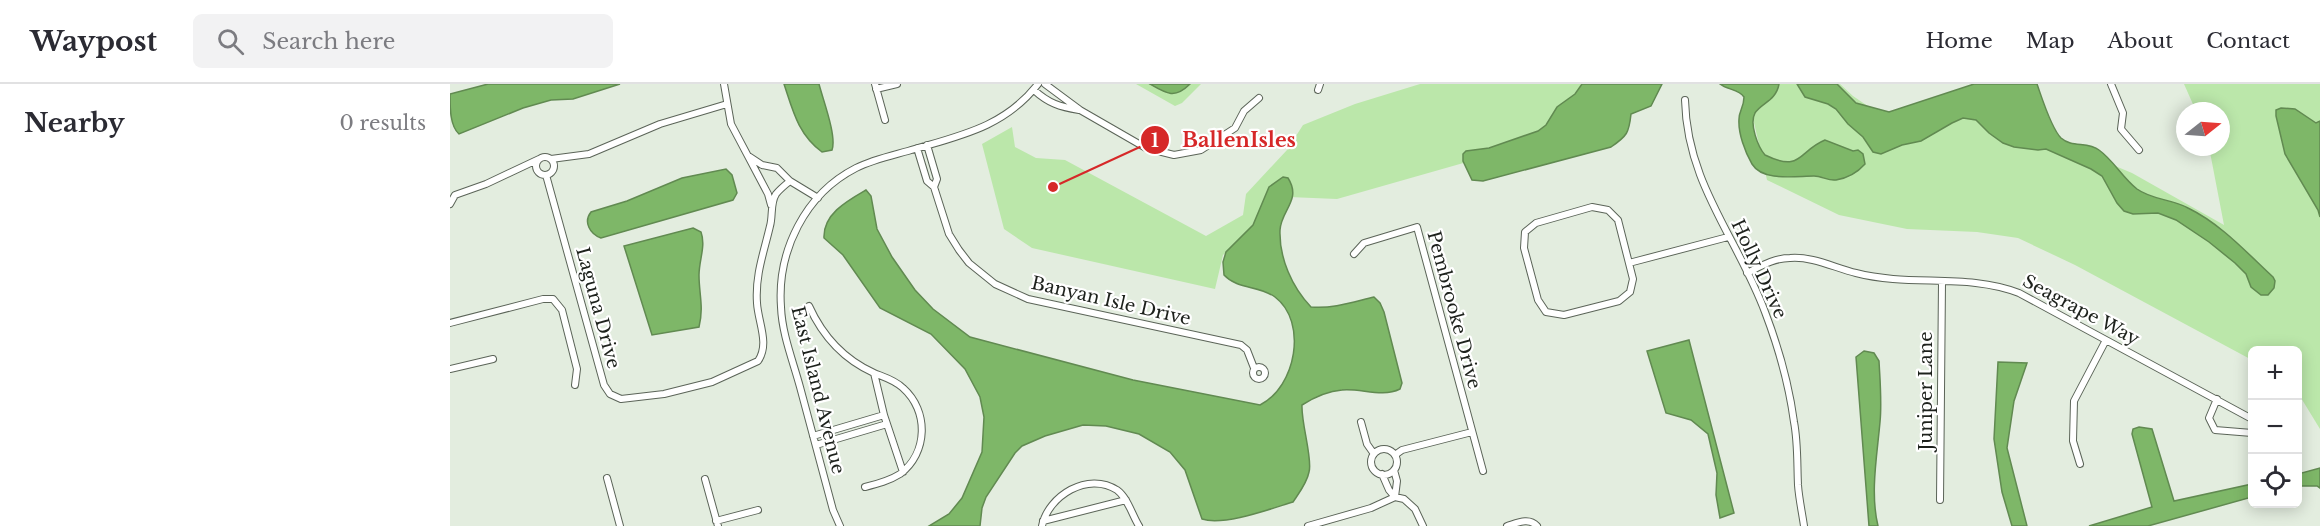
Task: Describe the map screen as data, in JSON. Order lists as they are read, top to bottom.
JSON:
{
  "streets": {
    "street": [
      "Holly Drive",
      "Banyan Isle Drive",
      "Laguna Drive",
      "Pembrooke Drive",
      "Seagrape Way",
      "East Island Avenue",
      "Juniper Lane"
    ]
  },
  "crossings": [
    ["Holly Drive", "Seagrape Way"],
    ["Banyan Isle Drive", "East Island Avenue"],
    ["Seagrape Way", "Juniper Lane"]
  ],
  "places": ["BallenIsles"],
  "north": "right",
  "page": {
    "header": "Waypost",
    "search": "Search here",
    "nav": [
      "Home",
      "Map",
      "About",
      "Contact"
    ],
    "heading": ["Nearby", "0 results"],
    "map_buttons": ["+", "−"]
  }
}
